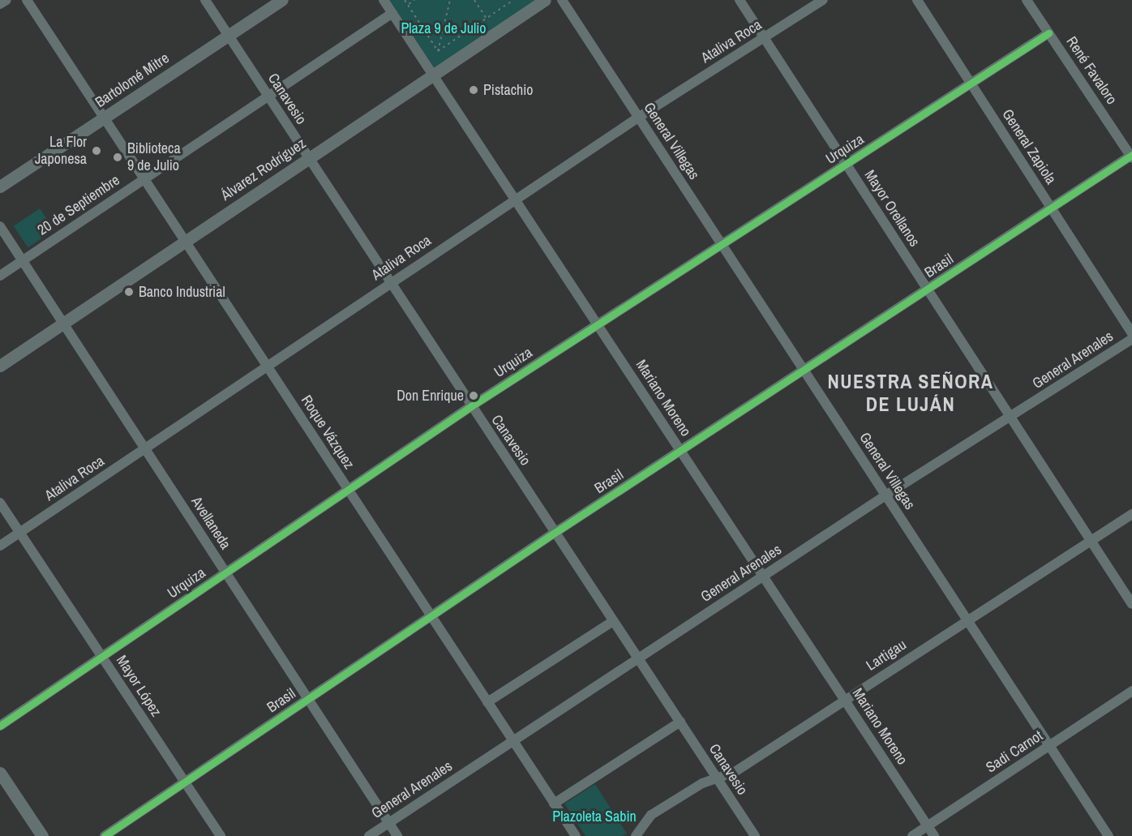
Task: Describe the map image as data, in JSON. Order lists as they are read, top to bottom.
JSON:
{
  "streets": {
    "main road": ["Bartolomé Mitre", "Álvarez Rodríguez"],
    "street": [
      "Ataliva Roca",
      "René Favaloro",
      "Canavesio",
      "General Villegas",
      "General Zapiola",
      "Urquiza",
      "20 de Septiembre",
      "Mayor Orellanos",
      "Brasil",
      "General Arenales",
      "Mariano Moreno",
      "Roque Vázquez",
      "Avellaneda",
      "Lartigau",
      "Mayor López",
      "Sadi Carnot"
    ]
  },
  "crossings": [
    ["Ataliva Roca", "Canavesio"],
    ["Ataliva Roca", "General Villegas"],
    ["Ataliva Roca", "Mayor Orellanos"],
    ["Ataliva Roca", "Mariano Moreno"],
    ["Ataliva Roca", "Roque Vázquez"],
    ["Ataliva Roca", "Avellaneda"],
    ["Ataliva Roca", "Mayor López"],
    ["René Favaloro", "Urquiza"],
    ["René Favaloro", "Brasil"],
    ["Bartolomé Mitre", "Canavesio"],
    ["Bartolomé Mitre", "Roque Vázquez"],
    ["Canavesio", "Urquiza"],
    ["Canavesio", "Álvarez Rodríguez"],
    ["Canavesio", "20 de Septiembre"],
    ["Canavesio", "Brasil"],
    ["Canavesio", "General Arenales"],
    ["Canavesio", "Lartigau"],
    ["General Villegas", "Urquiza"],
    ["General Villegas", "Brasil"],
    ["General Villegas", "General Arenales"],
    ["General Villegas", "Lartigau"],
    ["General Villegas", "Sadi Carnot"],
    ["General Zapiola", "Urquiza"],
    ["General Zapiola", "Brasil"],
    ["Urquiza", "Mayor Orellanos"],
    ["Urquiza", "Mariano Moreno"],
    ["Urquiza", "Roque Vázquez"],
    ["Urquiza", "Avellaneda"],
    ["Urquiza", "Mayor López"],
    ["Álvarez Rodríguez", "Mariano Moreno"],
    ["Álvarez Rodríguez", "Roque Vázquez"],
    ["Álvarez Rodríguez", "Avellaneda"],
    ["20 de Septiembre", "Mariano Moreno"],
    ["20 de Septiembre", "Roque Vázquez"],
    ["20 de Septiembre", "Avellaneda"],
    ["Mayor Orellanos", "Brasil"],
    ["Mayor Orellanos", "General Arenales"],
    ["Mayor Orellanos", "Lartigau"],
    ["Brasil", "Mariano Moreno"],
    ["Brasil", "Roque Vázquez"],
    ["Brasil", "Avellaneda"],
    ["Brasil", "Mayor López"],
    ["General Arenales", "Mariano Moreno"],
    ["General Arenales", "Roque Vázquez"],
    ["General Arenales", "Avellaneda"],
    ["Mariano Moreno", "Lartigau"],
    ["Mariano Moreno", "Sadi Carnot"]
  ],
  "districts": ["NUESTRA SEÑORA DE LUJÁN"],
  "parks": ["Plaza 9 de Julio", "Plazoleta Sabin"],
  "places": [
    "Pistachio",
    "La Flor Japonesa",
    "Biblioteca 9 de Julio",
    "Banco Industrial",
    "Don Enrique"
  ]
}
